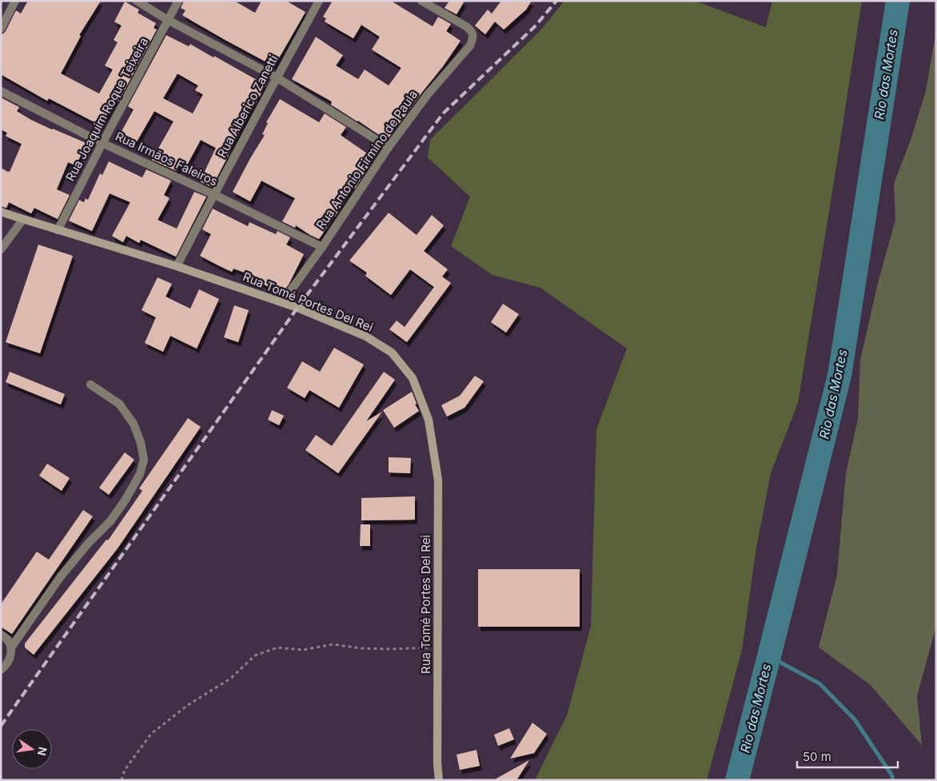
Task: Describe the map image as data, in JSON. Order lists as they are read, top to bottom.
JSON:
{
  "streets": {
    "main road": ["Rua Tomé Portes Del Rei"],
    "street": [
      "Rua Alberico Zanetti",
      "Rua Joaquim Roque Teixeira",
      "Rua Irmãos Faleiros",
      "Rua Antonio Firmino de Paula"
    ]
  },
  "crossings": [
    ["Rua Alberico Zanetti", "Rua Irmãos Faleiros"],
    ["Rua Alberico Zanetti", "Rua Tomé Portes Del Rei"],
    ["Rua Joaquim Roque Teixeira", "Rua Irmãos Faleiros"],
    ["Rua Joaquim Roque Teixeira", "Rua Tomé Portes Del Rei"],
    ["Rua Irmãos Faleiros", "Rua Antonio Firmino de Paula"],
    ["Rua Antonio Firmino de Paula", "Rua Tomé Portes Del Rei"]
  ],
  "water": ["Rio das Mortes"],
  "scale_bar": "50 m",
  "north": "right"
}
